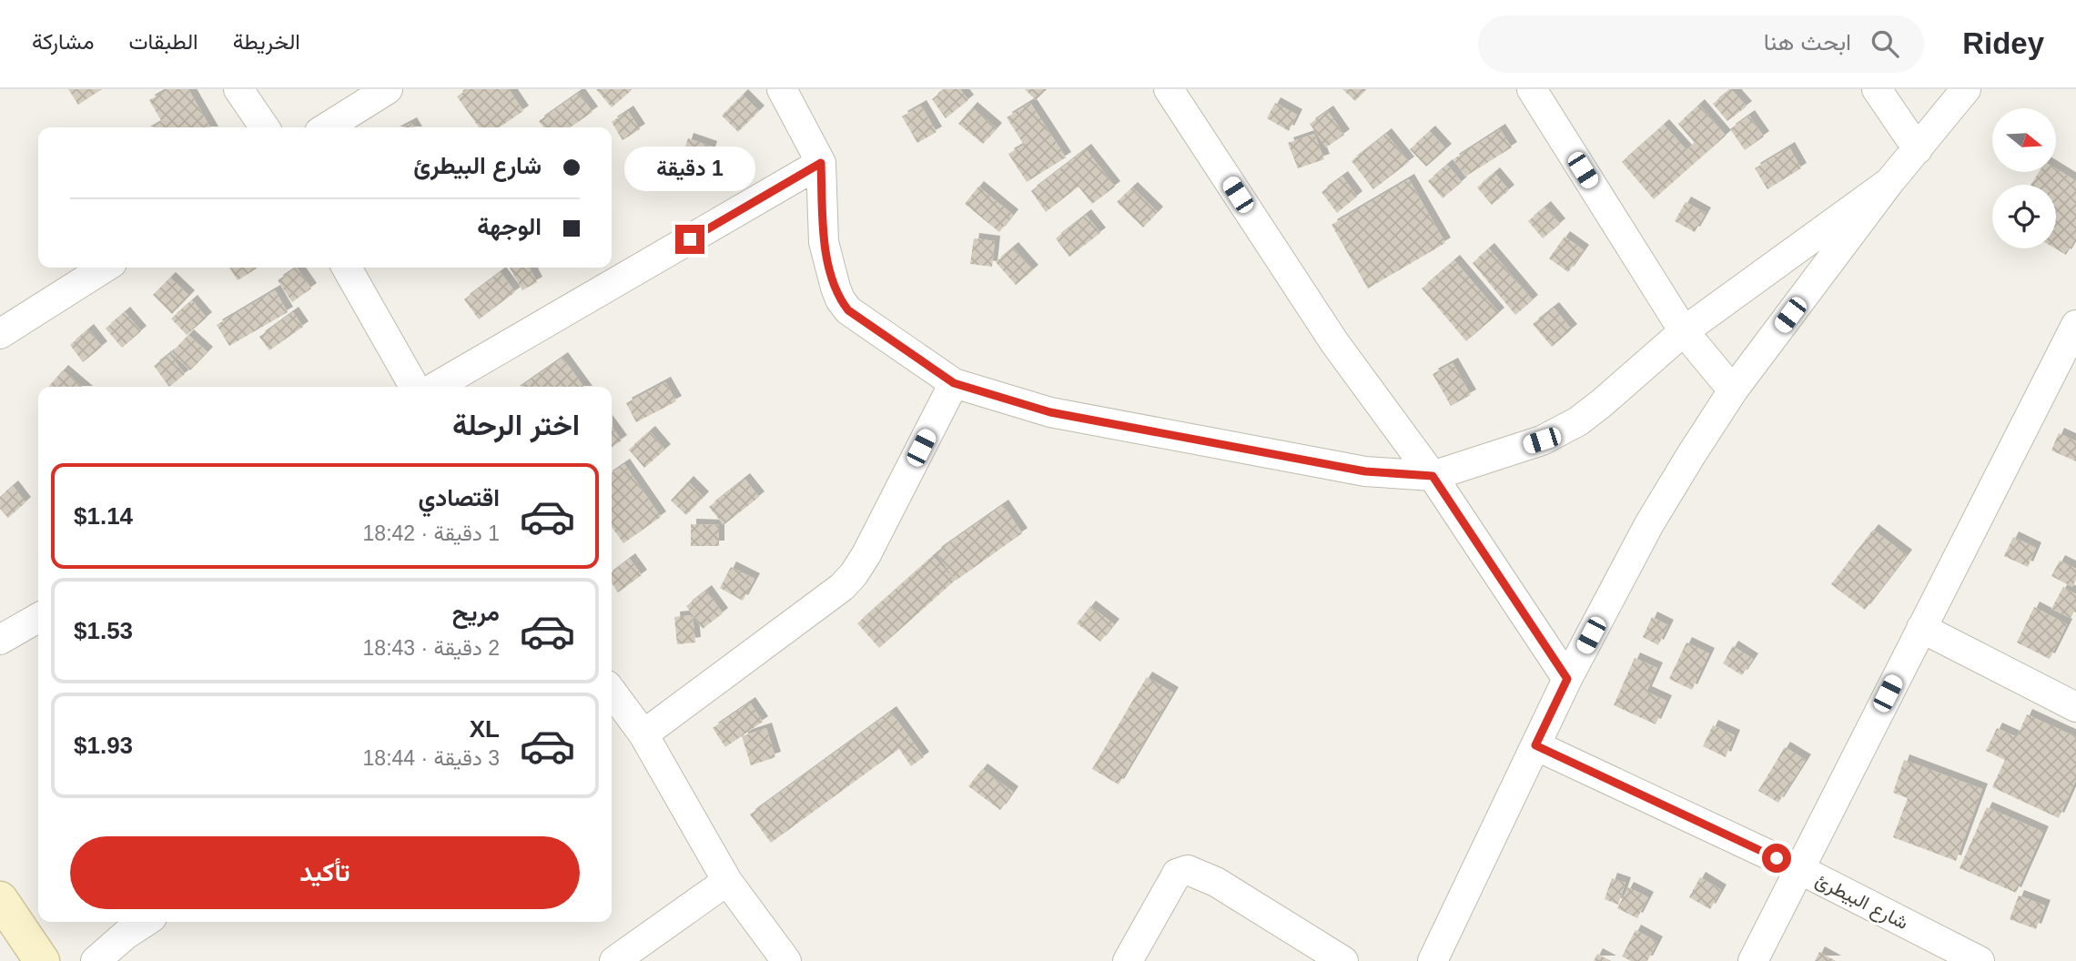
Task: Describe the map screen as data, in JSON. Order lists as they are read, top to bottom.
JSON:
{
  "streets": {
    "street": ["شارع البيطرئ"]
  },
  "north": "right",
  "page": {
    "header": "Ridey",
    "search": "ابحث هنا",
    "nav": ["الخريطة", "الطبقات", "مشاركة"],
    "banner": ["شارع البيطرئ", "الوجهة"],
    "bubble": "1 دقيقة",
    "heading": "اختر الرحلة",
    "list": [
      {
        "name": "اقتصادي",
        "note": "1 دقيقة · 18:42",
        "value": "$1.14"
      },
      {
        "name": "مريح",
        "note": "2 دقيقة · 18:43",
        "value": "$1.53"
      },
      {
        "name": "XL",
        "note": "3 دقيقة · 18:44",
        "value": "$1.93"
      }
    ],
    "buttons": "تأكيد"
  }
}
